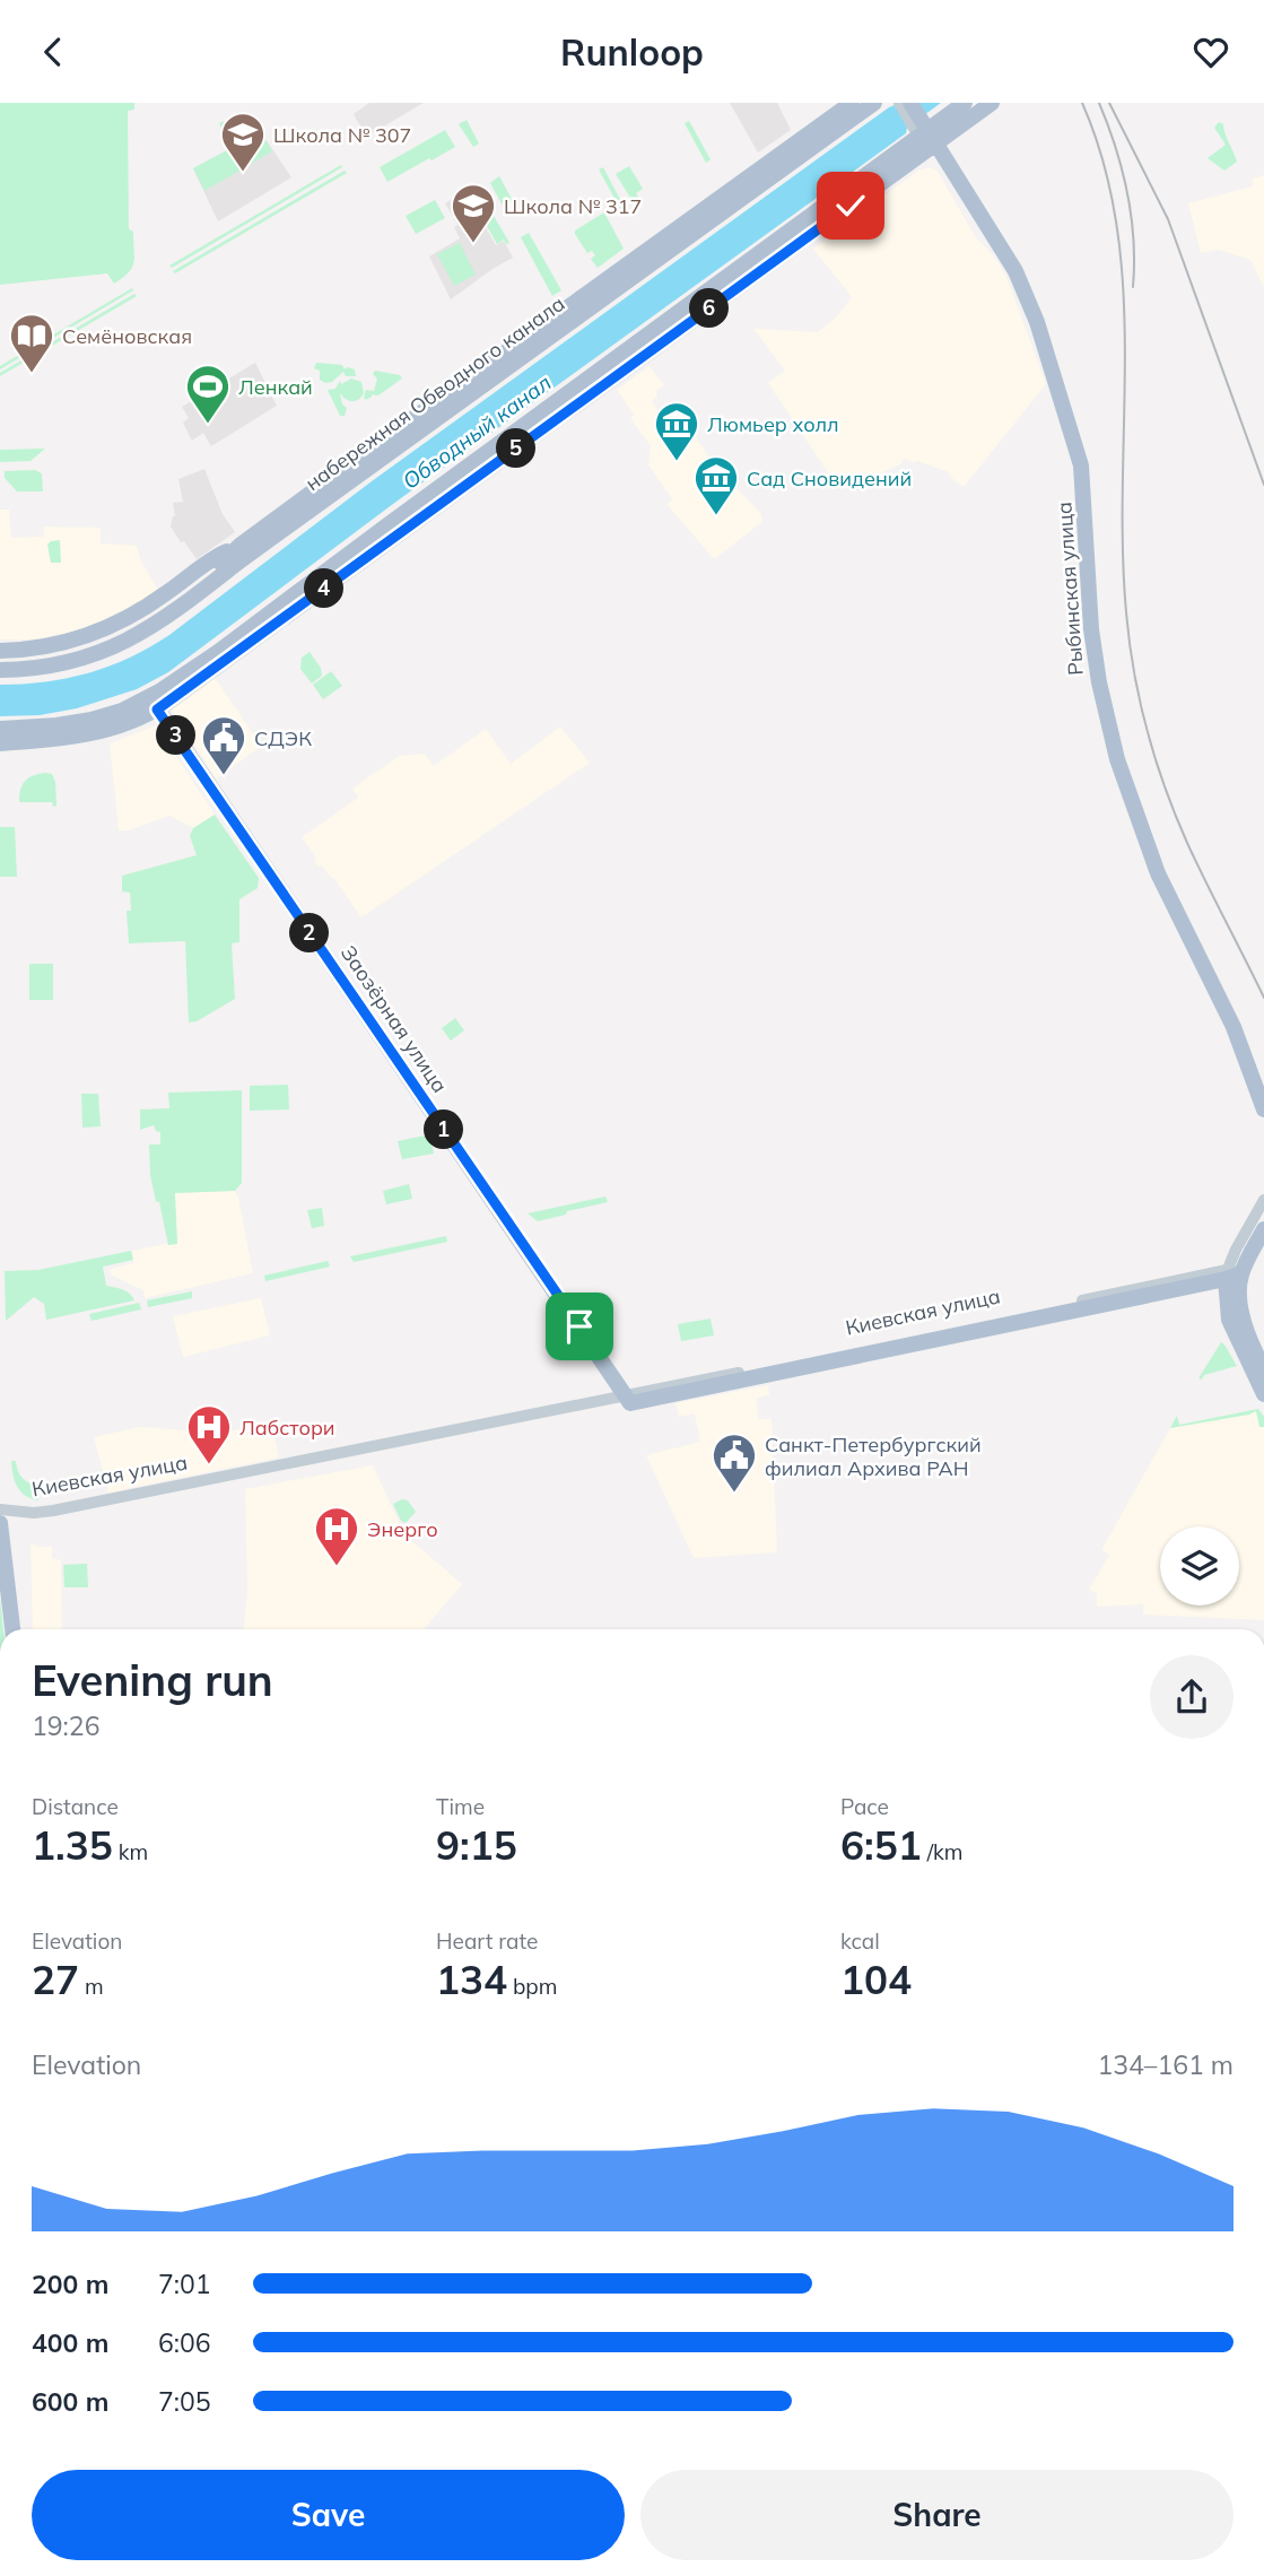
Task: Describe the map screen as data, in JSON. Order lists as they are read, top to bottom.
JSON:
{
  "streets": {
    "main road": [
      "набережная Обводного канала",
      "Рыбинская улица",
      "Заозёрная улица",
      "Киевская улица"
    ]
  },
  "crossings": [
    ["Заозёрная улица", "Киевская улица"]
  ],
  "water": ["Обводный канал"],
  "places": {
    "school or university": ["Школа № 307", "Школа № 317"],
    "library": ["Семёновская"],
    "sports": ["Ленкай"],
    "museum": ["Люмьер холл", "Сад Сновидений"],
    "public building": ["СДЭК", "Санкт-Петербургский филиал Архива РАН"],
    "hospital": ["Лабстори", "Энерго"]
  },
  "page": {
    "header": "Runloop",
    "pins": [
      "6",
      "5",
      "4",
      "3",
      "2",
      "1"
    ],
    "heading": ["Evening run", "19:26"],
    "stats": [
      ["Distance", "1.35 km"],
      ["Time", "9:15"],
      ["Pace", "6:51 /km"],
      ["Elevation", "27 m"],
      ["Heart rate", "134 bpm"],
      ["kcal", "104"]
    ],
    "chart": ["Elevation", "134–161 m"],
    "list": [
      {
        "name": "200 m",
        "note": "7:01"
      },
      {
        "name": "400 m",
        "note": "6:06"
      },
      {
        "name": "600 m",
        "note": "7:05"
      }
    ],
    "buttons": ["Save", "Share"]
  }
}
